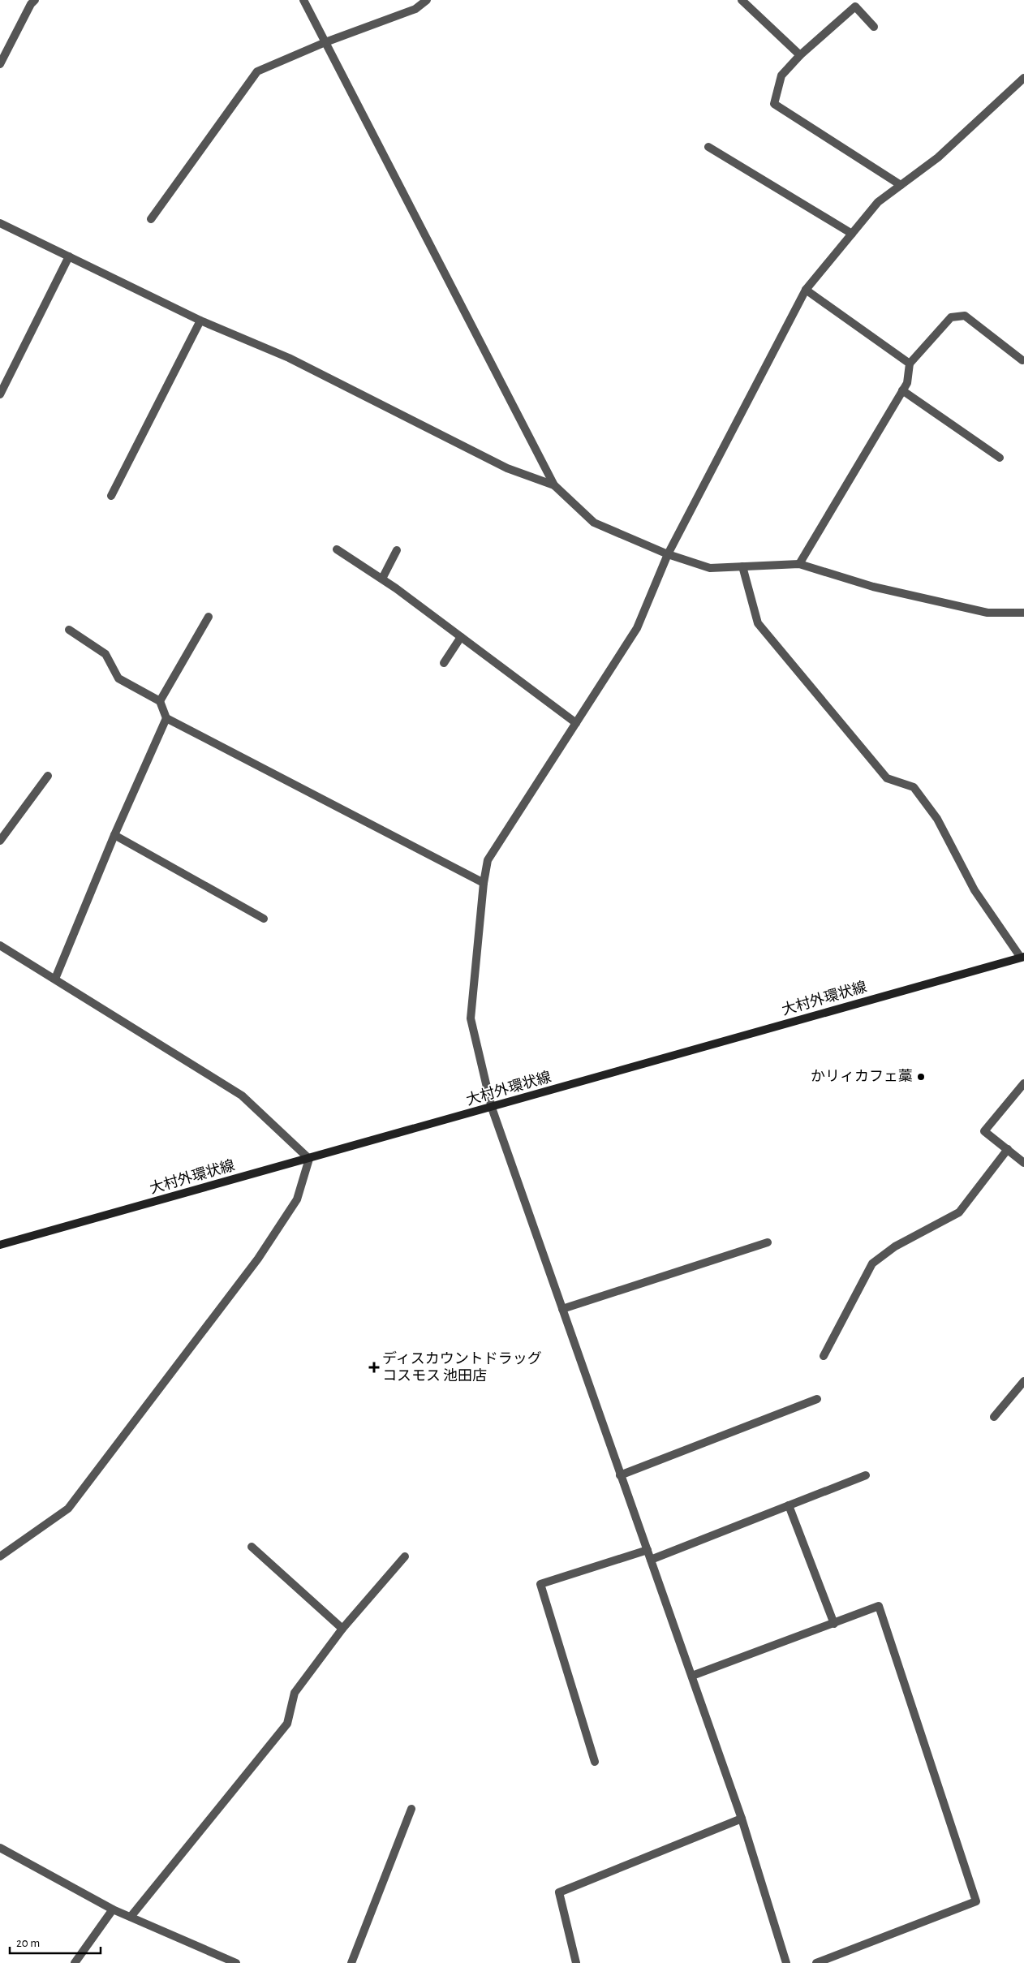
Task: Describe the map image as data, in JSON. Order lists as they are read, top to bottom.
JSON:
{
  "streets": {
    "main road": ["大村外環状線"]
  },
  "places": {
    "other": ["かリィカフェ藁"],
    "health": ["ディスカウントドラッグ コスモス 池田店"]
  },
  "scale_bar": "20 m"
}
